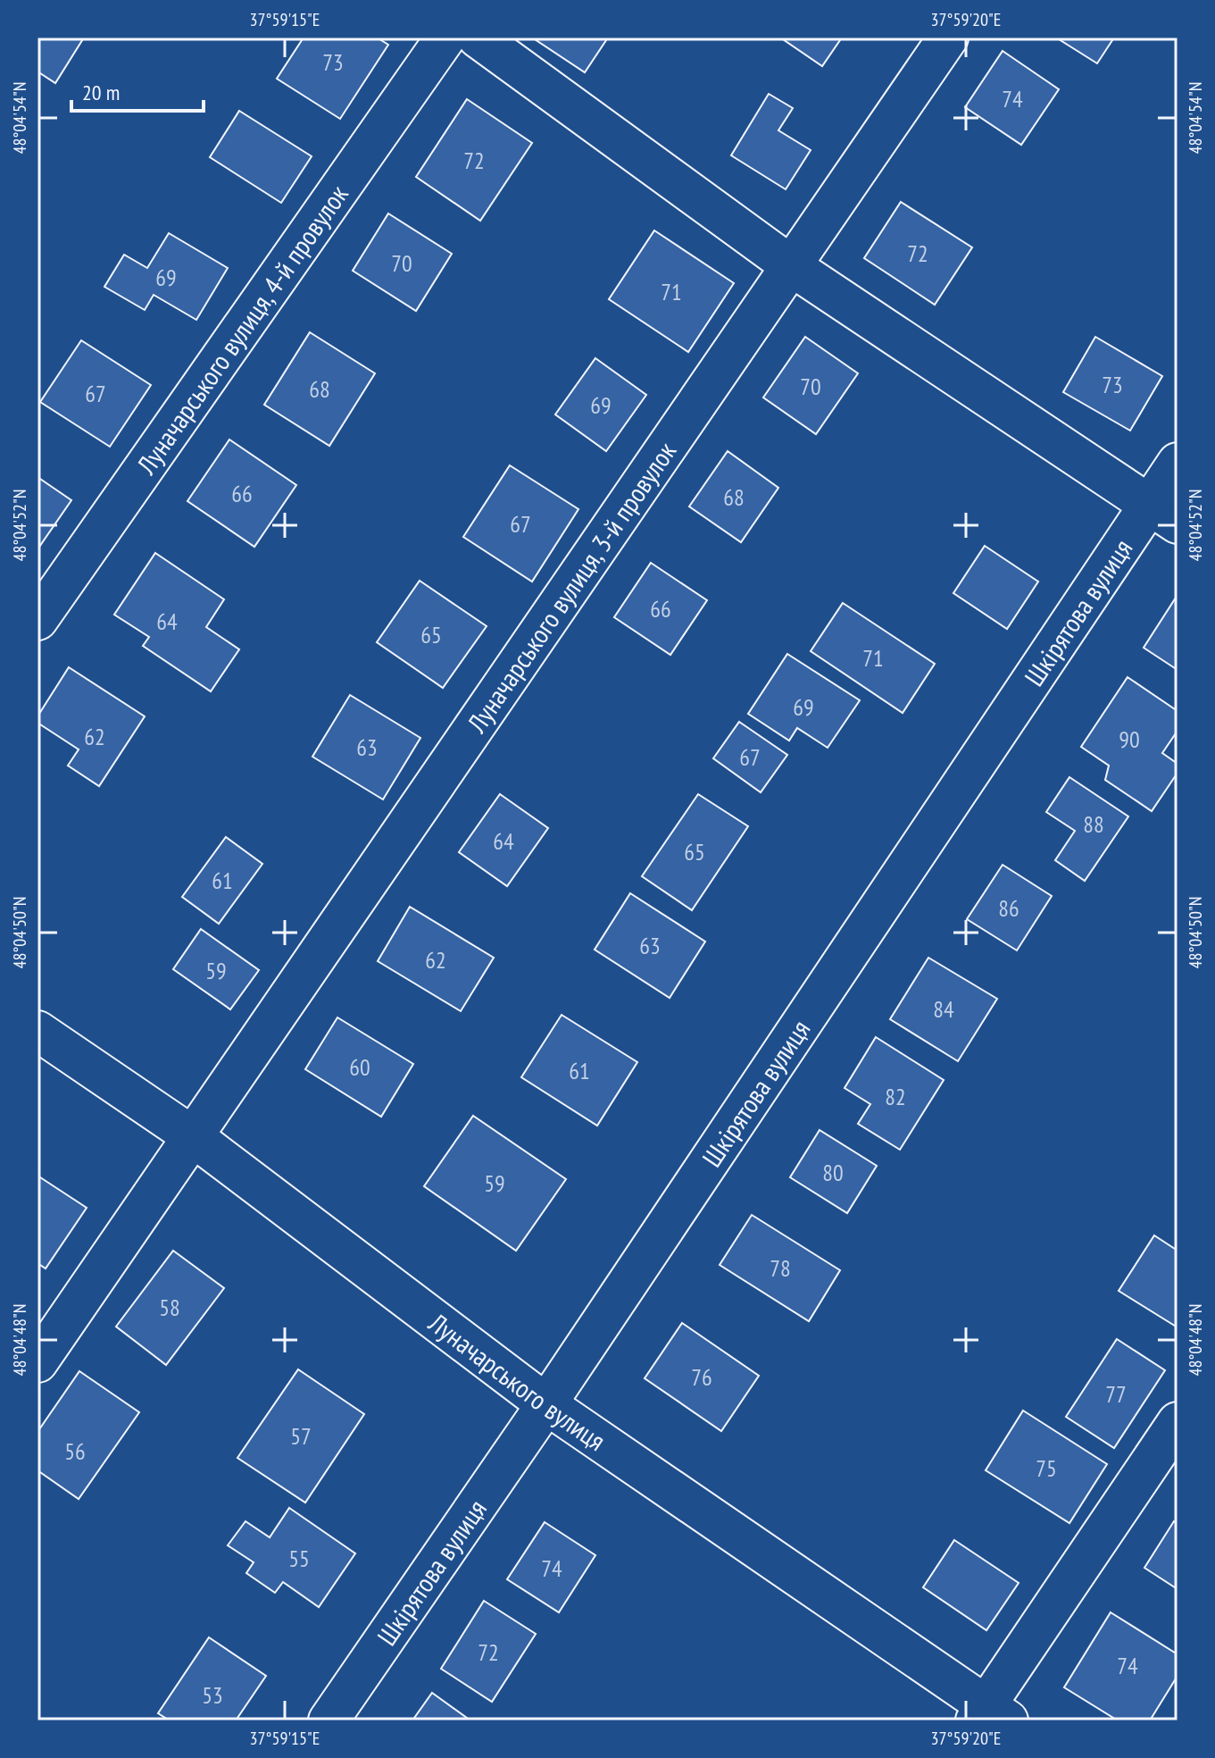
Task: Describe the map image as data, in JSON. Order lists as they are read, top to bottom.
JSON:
{
  "streets": {
    "street": [
      "Луначарського вулиця, 4-й провулок",
      "Луначарського вулиця, 3-й провулок",
      "Шкірятова вулиця",
      "Луначарського вулиця"
    ]
  },
  "crossings": [
    ["Луначарського вулиця, 3-й провулок", "Луначарського вулиця"],
    ["Шкірятова вулиця", "Луначарського вулиця"]
  ],
  "house_numbers": [
    "73",
    "74",
    "72",
    "72",
    "70",
    "69",
    "71",
    "73",
    "70",
    "68",
    "67",
    "69",
    "66",
    "68",
    "67",
    "66",
    "64",
    "65",
    "71",
    "69",
    "62",
    "90",
    "63",
    "67",
    "88",
    "64",
    "65",
    "61",
    "86",
    "63",
    "62",
    "59",
    "84",
    "60",
    "61",
    "82",
    "80",
    "59",
    "78",
    "58",
    "76",
    "77",
    "57",
    "56",
    "75",
    "55",
    "74",
    "72",
    "74",
    "53"
  ],
  "scale_bar": "20 m",
  "coordinates": [
    "37°59'15\"E",
    "37°59'20\"E",
    "48°04'54\"N",
    "48°04'52\"N",
    "48°04'50\"N",
    "48°04'48\"N"
  ]
}
